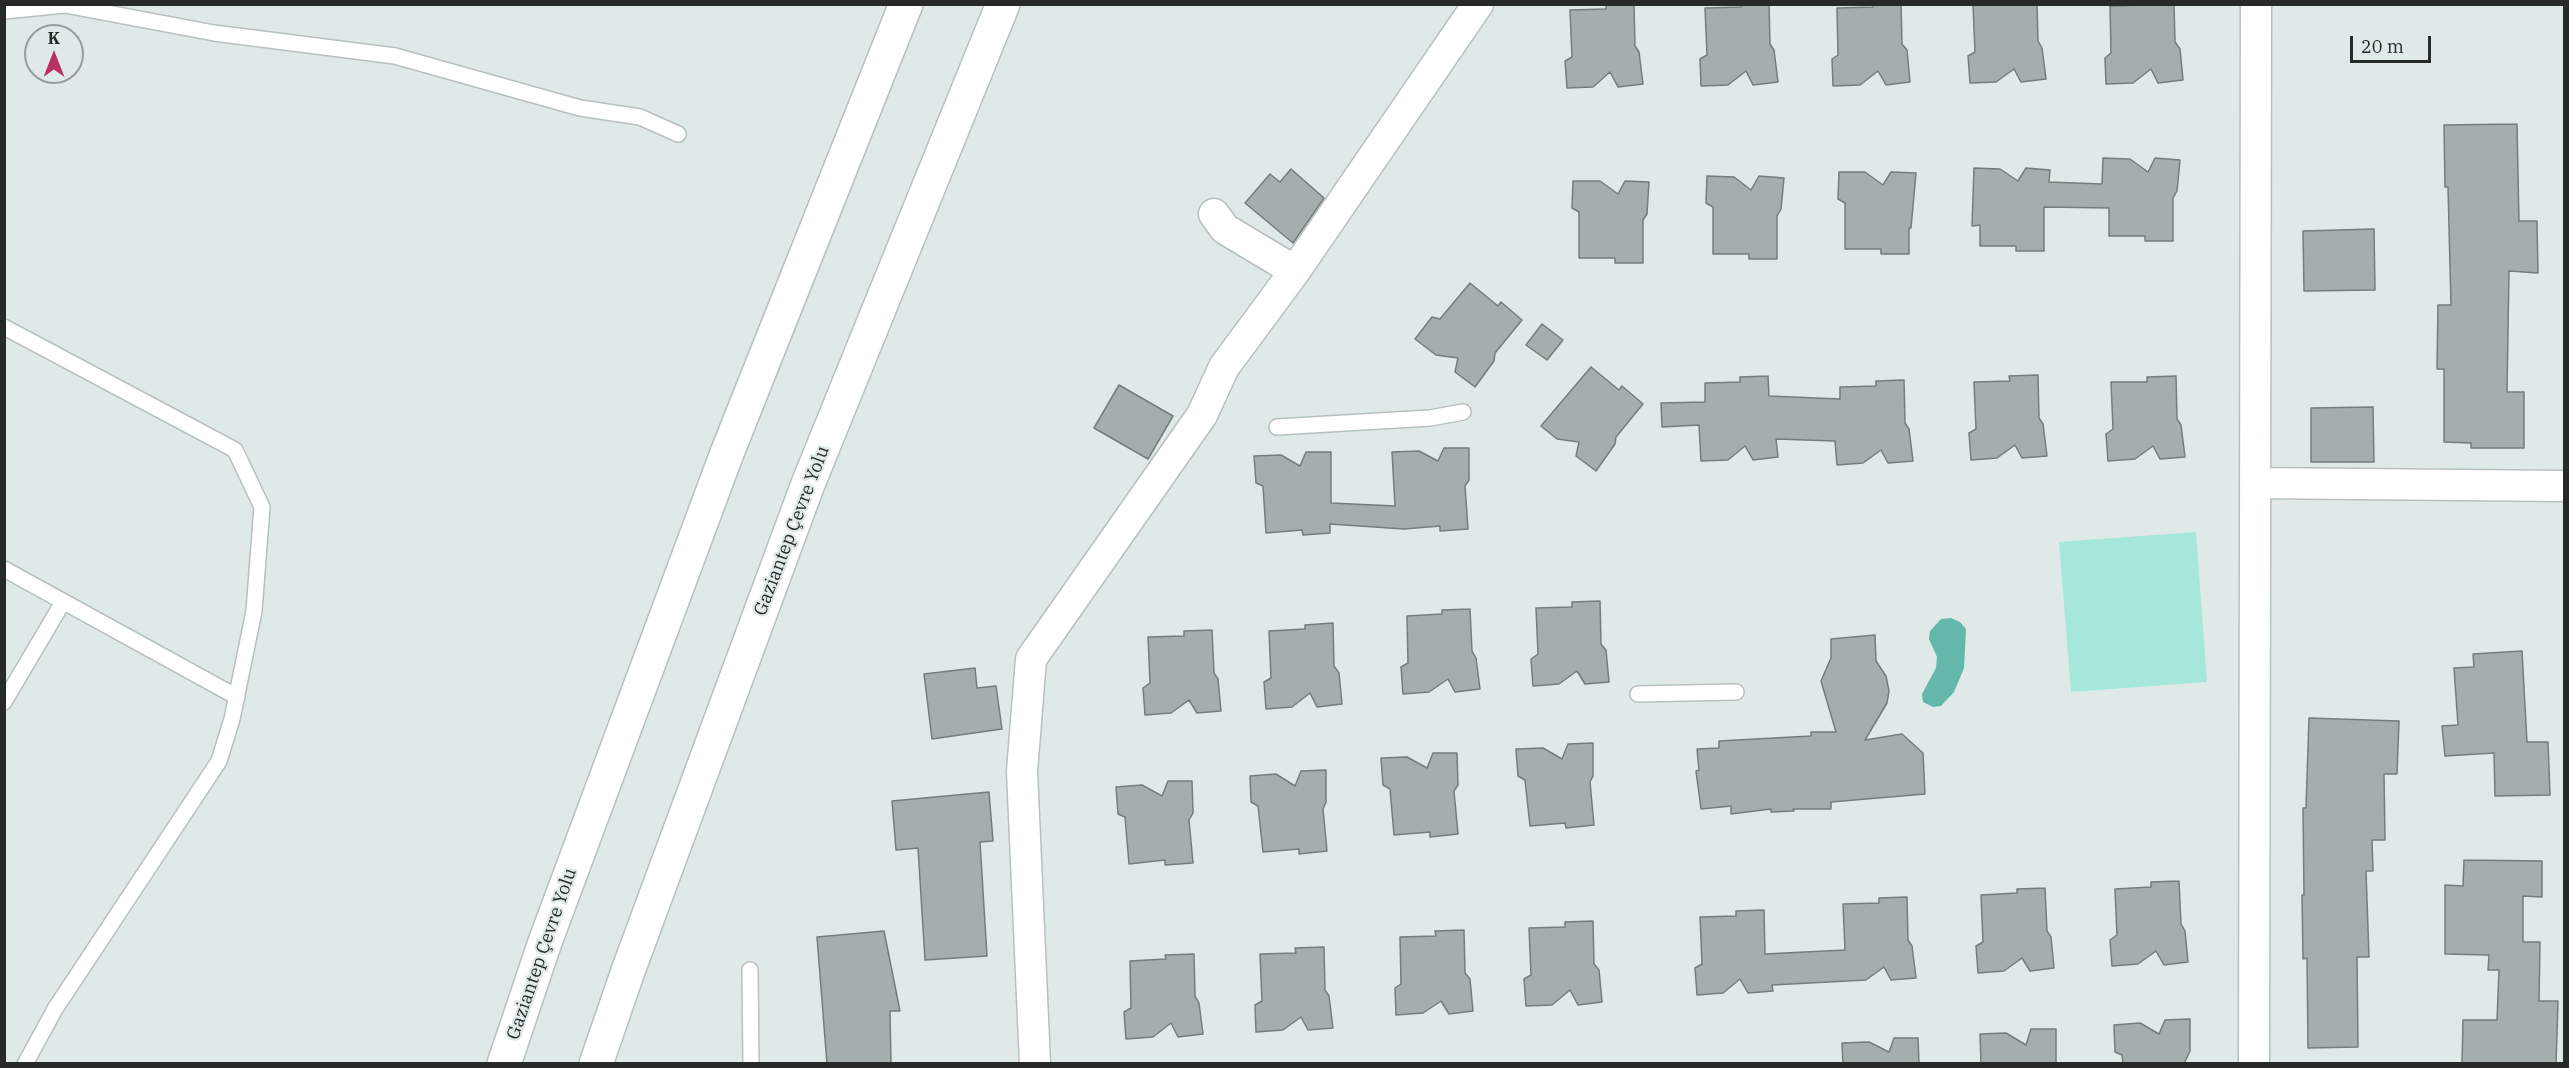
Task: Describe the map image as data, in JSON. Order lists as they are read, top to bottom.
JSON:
{
  "streets": {
    "highway": ["Gaziantep Çevre Yolu"]
  },
  "scale_bar": "20 m",
  "north": "top"
}
